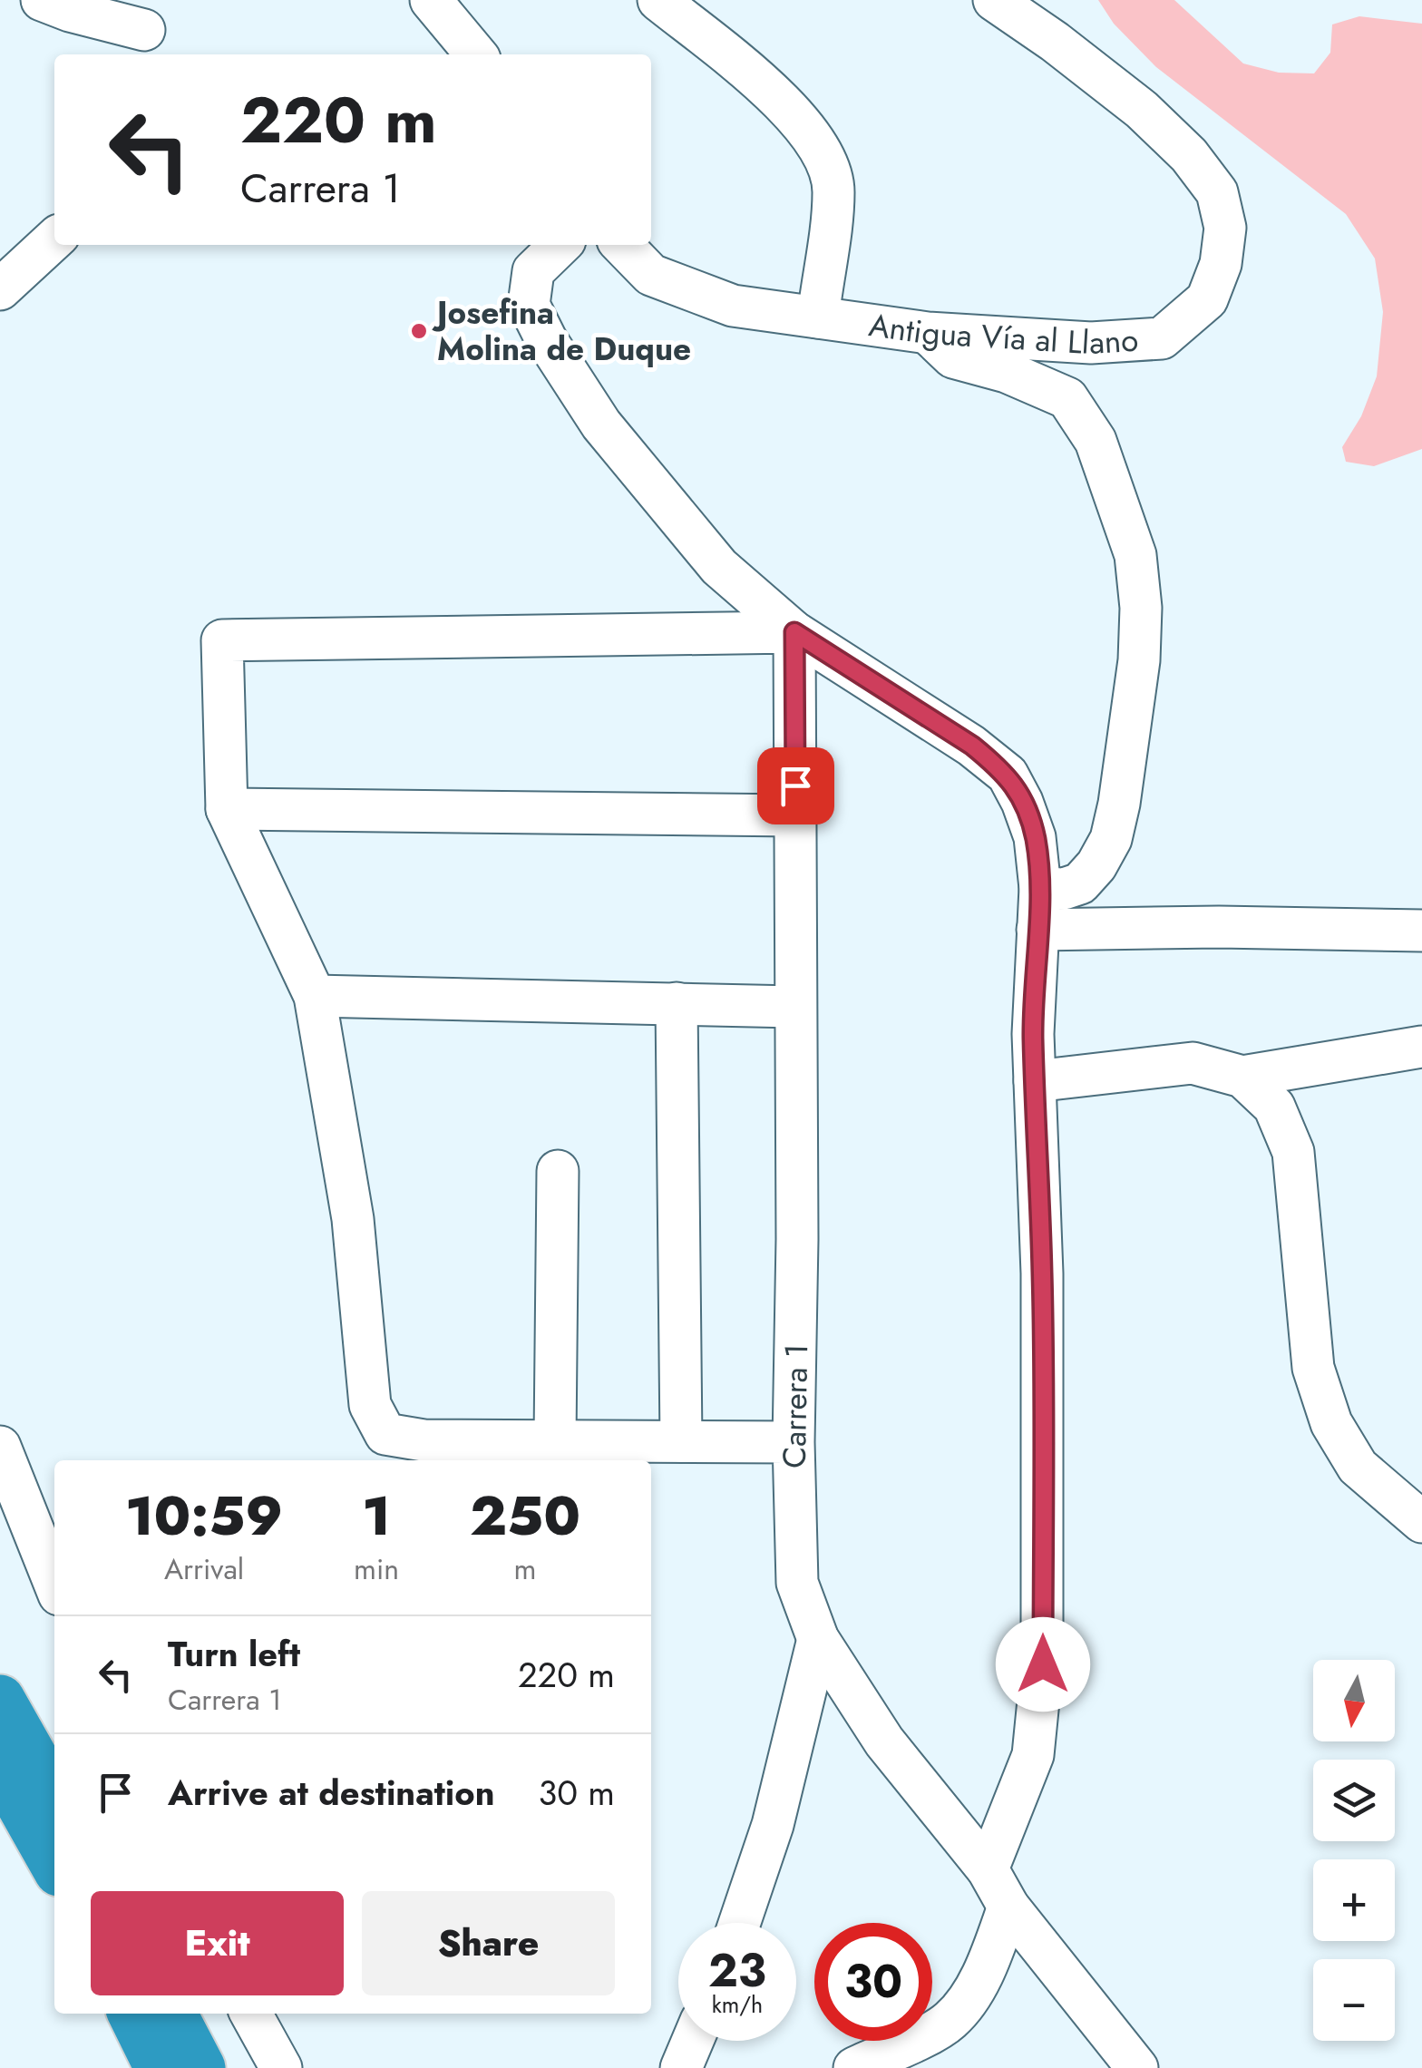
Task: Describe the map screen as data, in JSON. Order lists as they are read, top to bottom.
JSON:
{
  "streets": {
    "street": ["Antigua Vía al Llano", "Carrera 1"]
  },
  "places": ["Josefina Molina de Duque"],
  "north": "bottom",
  "page": {
    "turn": ["220 m", "Carrera 1"],
    "eta": [
      "10:59",
      "Arrival",
      "1",
      "min",
      "250",
      "m"
    ],
    "list": [
      {
        "name": "Turn left",
        "note": "Carrera 1",
        "value": "220 m"
      },
      {
        "name": "Arrive at destination",
        "value": "30 m"
      }
    ],
    "map_buttons": ["+", "−"],
    "buttons": ["Exit", "Share"],
    "speed": "23 km/h",
    "limit": "30"
  }
}
